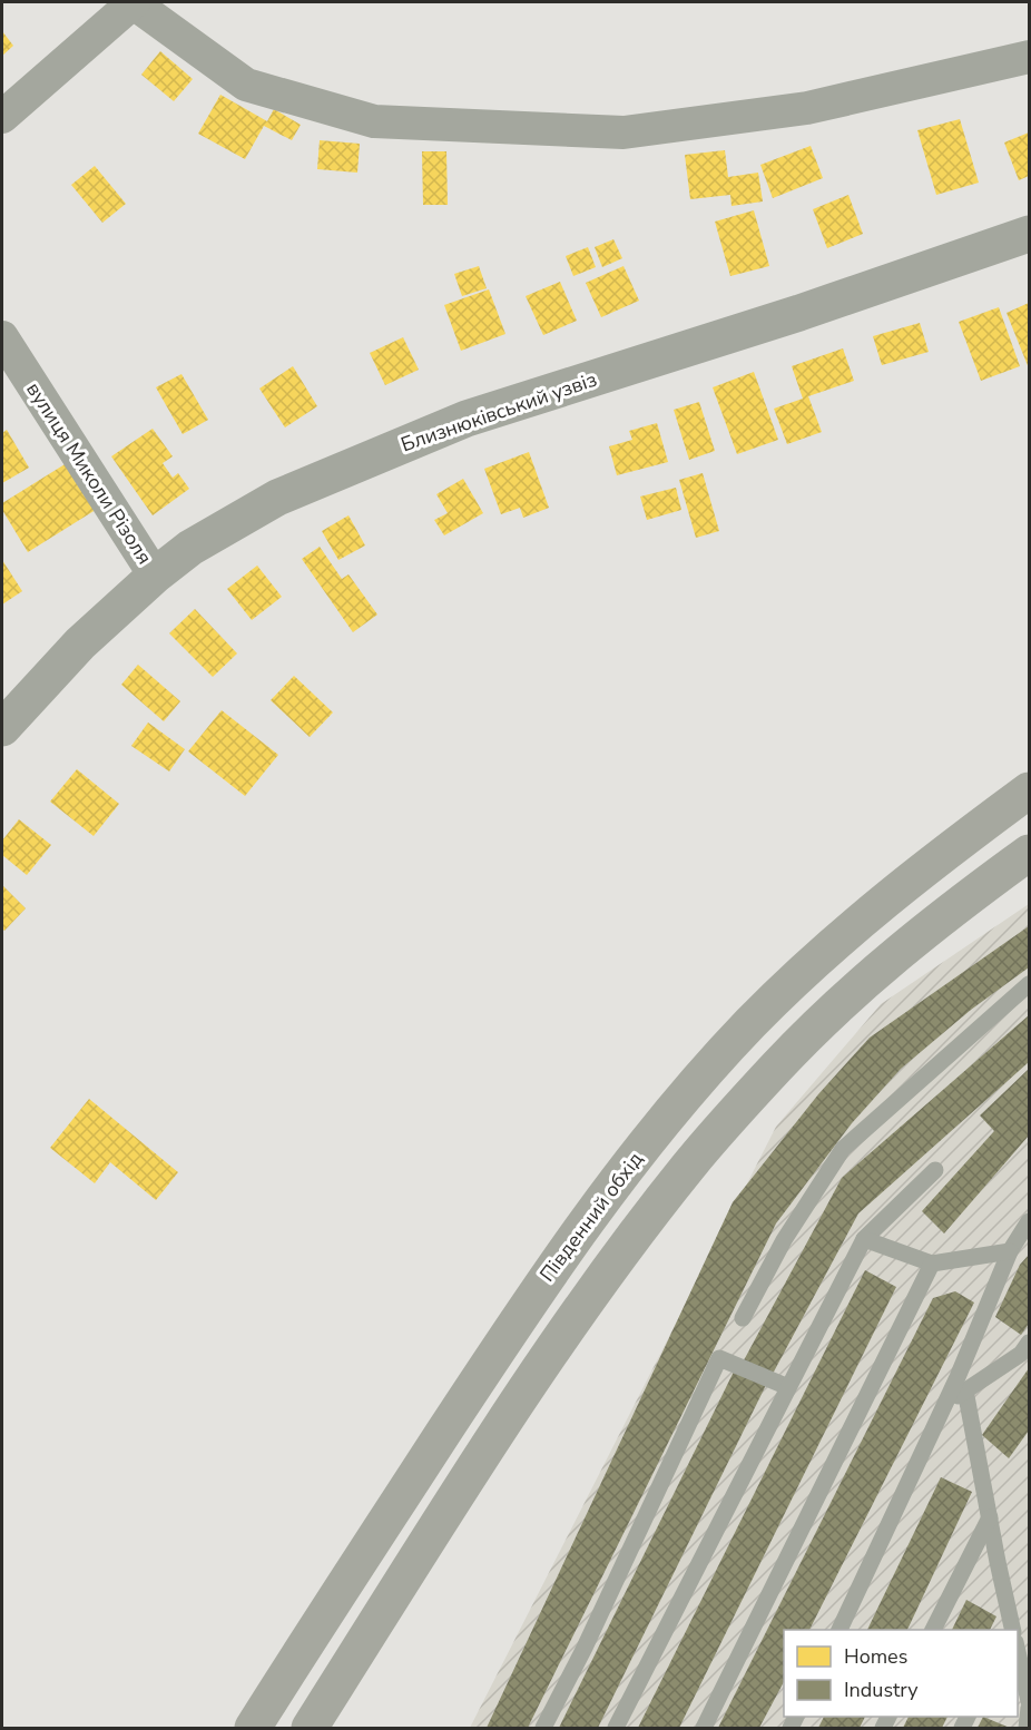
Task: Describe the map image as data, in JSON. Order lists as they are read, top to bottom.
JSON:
{
  "streets": {
    "main road": ["Південний обхід"],
    "street": ["Близнюківський узвіз", "вулиця Миколи Різоля"]
  },
  "crossings": [
    ["Близнюківський узвіз", "вулиця Миколи Різоля"]
  ],
  "legend": ["Homes", "Industry"]
}
